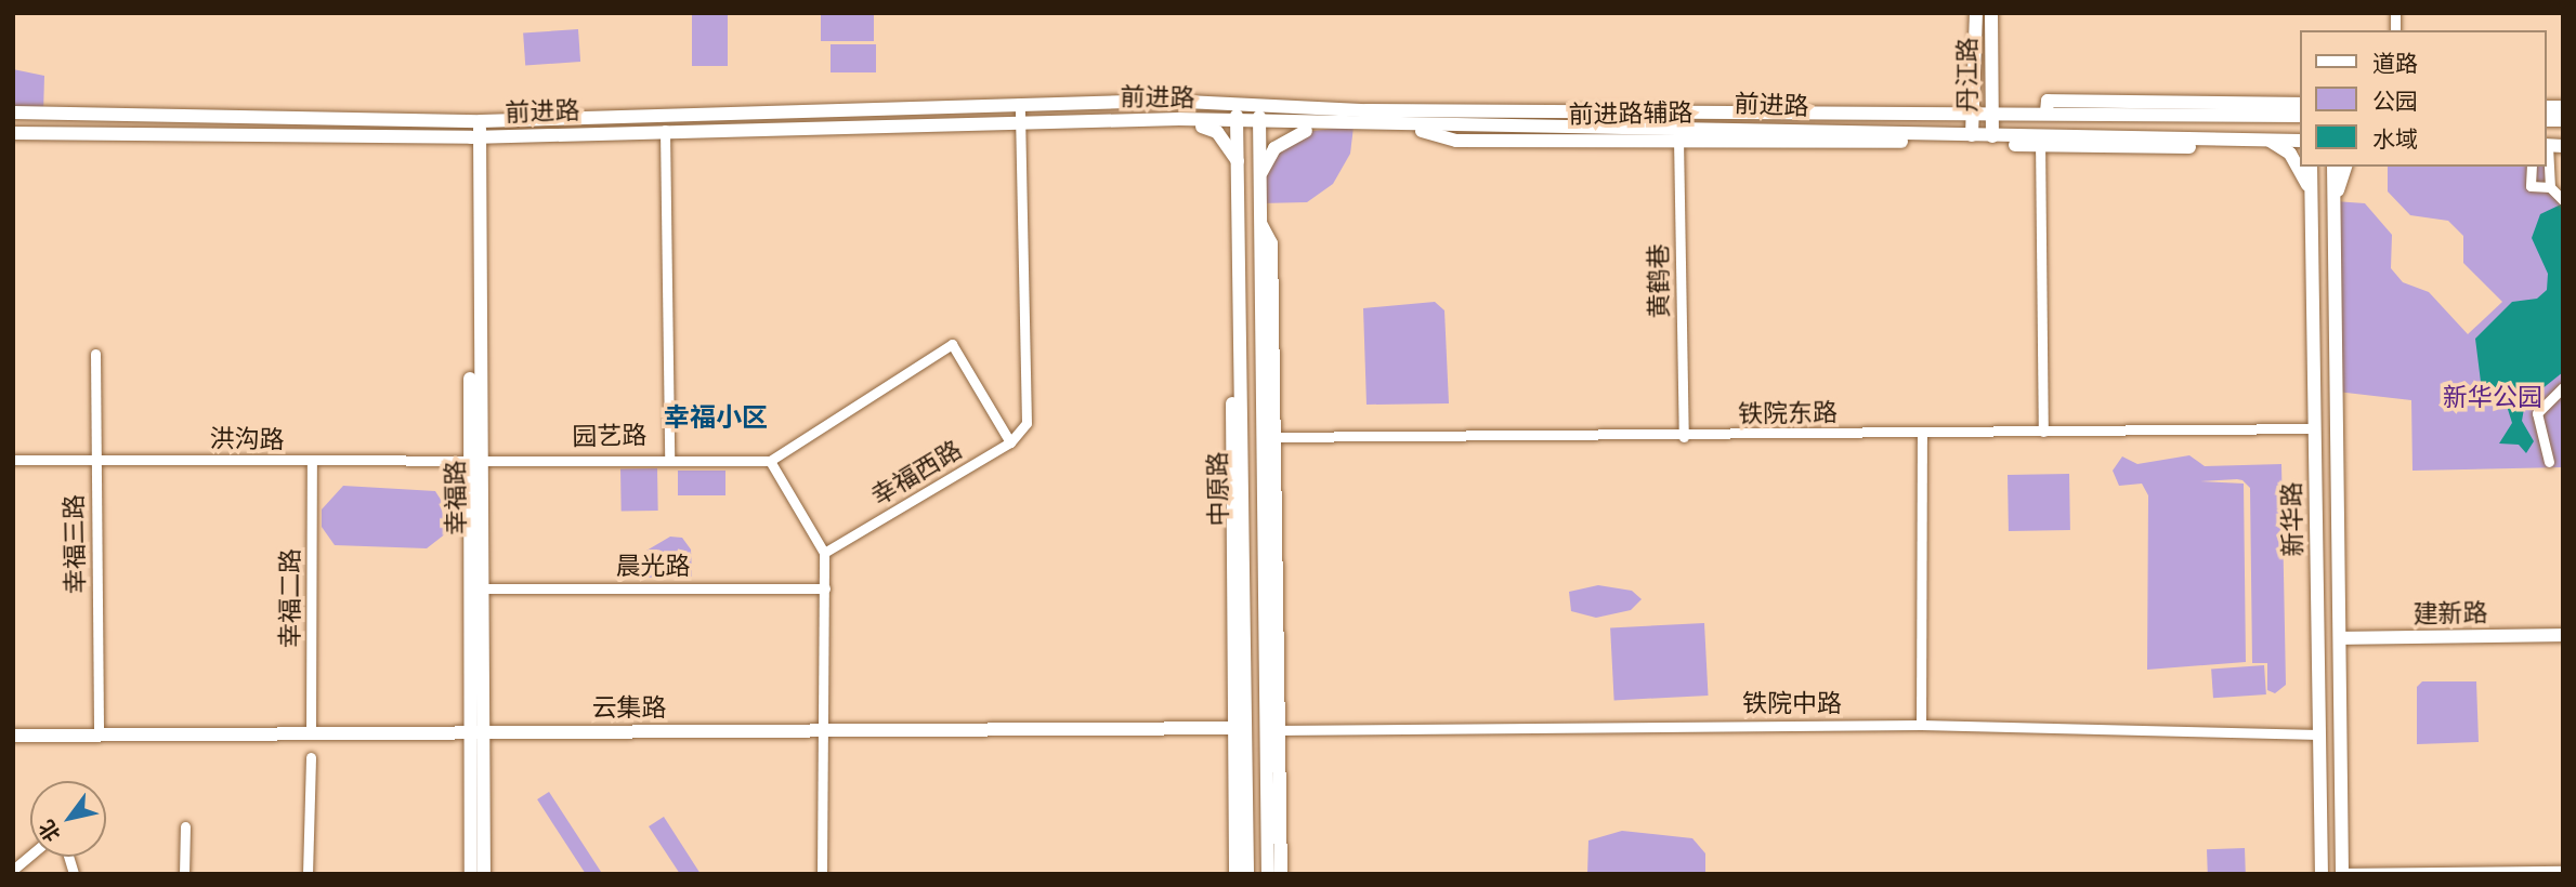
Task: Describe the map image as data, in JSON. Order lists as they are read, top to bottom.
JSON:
{
  "streets": {
    "main road": [
      "丹江路",
      "前进路",
      "前进路辅路",
      "中原路",
      "幸福路",
      "新华路",
      "建新路",
      "云集路"
    ],
    "street": [
      "黄鹤巷",
      "铁院东路",
      "园艺路",
      "洪沟路",
      "幸福西路",
      "幸福三路",
      "晨光路",
      "幸福二路",
      "铁院中路"
    ]
  },
  "crossings": [
    ["丹江路", "前进路"],
    ["前进路", "前进路辅路"],
    ["前进路", "黄鹤巷"],
    ["前进路", "中原路"],
    ["前进路", "幸福路"],
    ["前进路辅路", "黄鹤巷"],
    ["黄鹤巷", "铁院东路"],
    ["铁院东路", "中原路"],
    ["铁院东路", "新华路"],
    ["园艺路", "洪沟路"],
    ["园艺路", "幸福路"],
    ["洪沟路", "幸福路"],
    ["洪沟路", "幸福三路"],
    ["洪沟路", "幸福二路"],
    ["中原路", "铁院中路"],
    ["中原路", "云集路"],
    ["幸福路", "晨光路"],
    ["幸福路", "云集路"],
    ["新华路", "建新路"],
    ["新华路", "铁院中路"],
    ["幸福三路", "云集路"],
    ["幸福二路", "云集路"]
  ],
  "districts": ["幸福小区"],
  "parks": ["新华公园"],
  "legend": ["道路", "公园", "水域"],
  "north": "bottom left"
}
